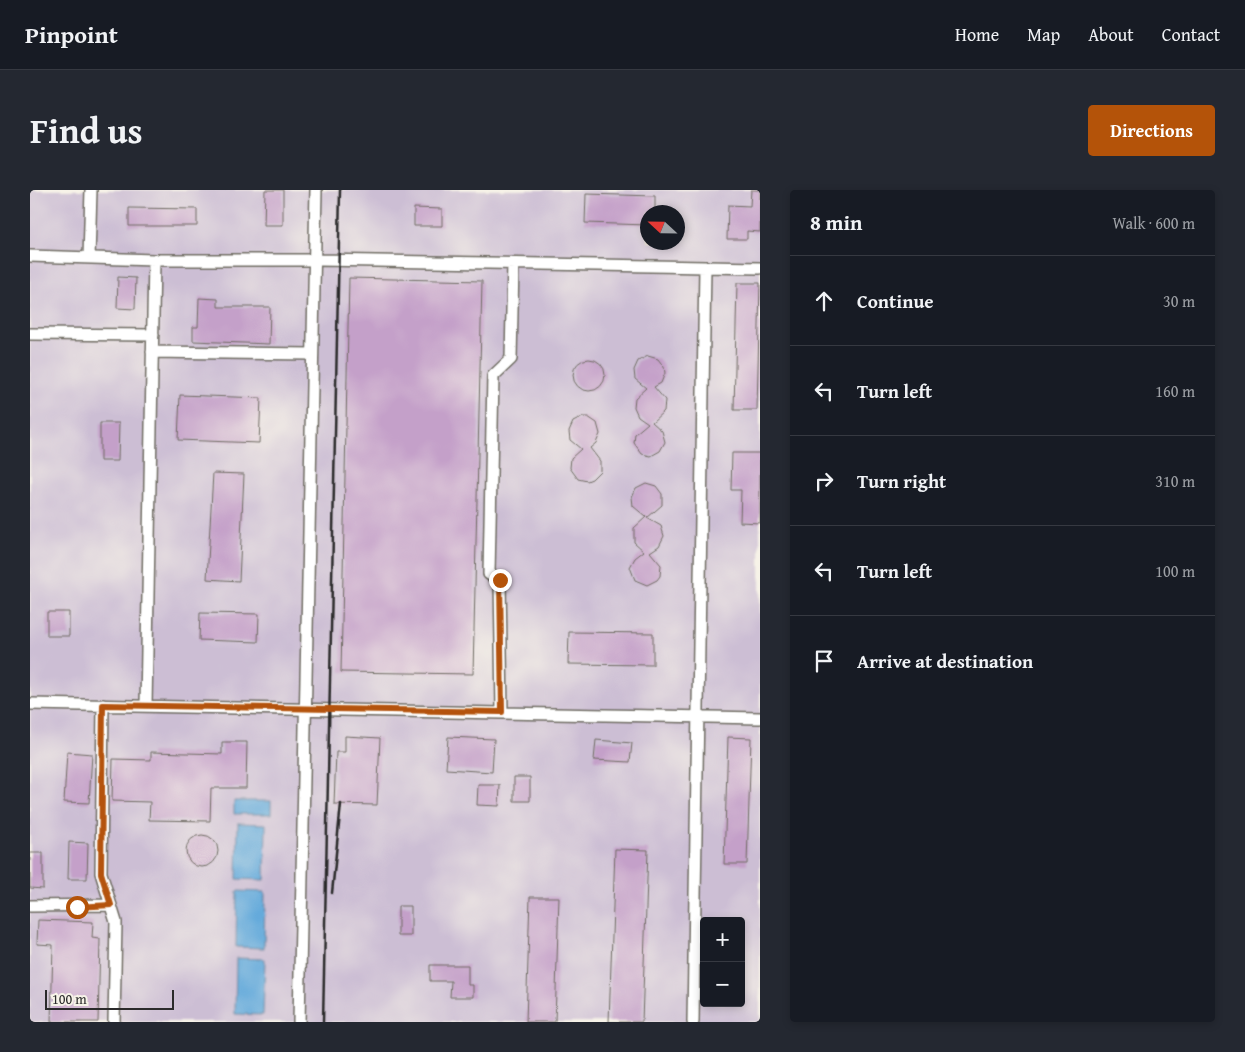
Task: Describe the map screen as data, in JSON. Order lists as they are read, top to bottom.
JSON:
{
  "scale_bar": "100 m",
  "north": "left",
  "page": {
    "header": "Pinpoint",
    "nav": [
      "Home",
      "Map",
      "About",
      "Contact"
    ],
    "title": "Find us",
    "buttons": "Directions",
    "heading": ["8 min", "Walk · 600 m"],
    "list": [
      ["Continue", "30 m"],
      ["Turn left", "160 m"],
      ["Turn right", "310 m"],
      ["Turn left", "100 m"],
      "Arrive at destination"
    ],
    "map_buttons": ["+", "−"],
    "scale": "100 m"
  }
}
